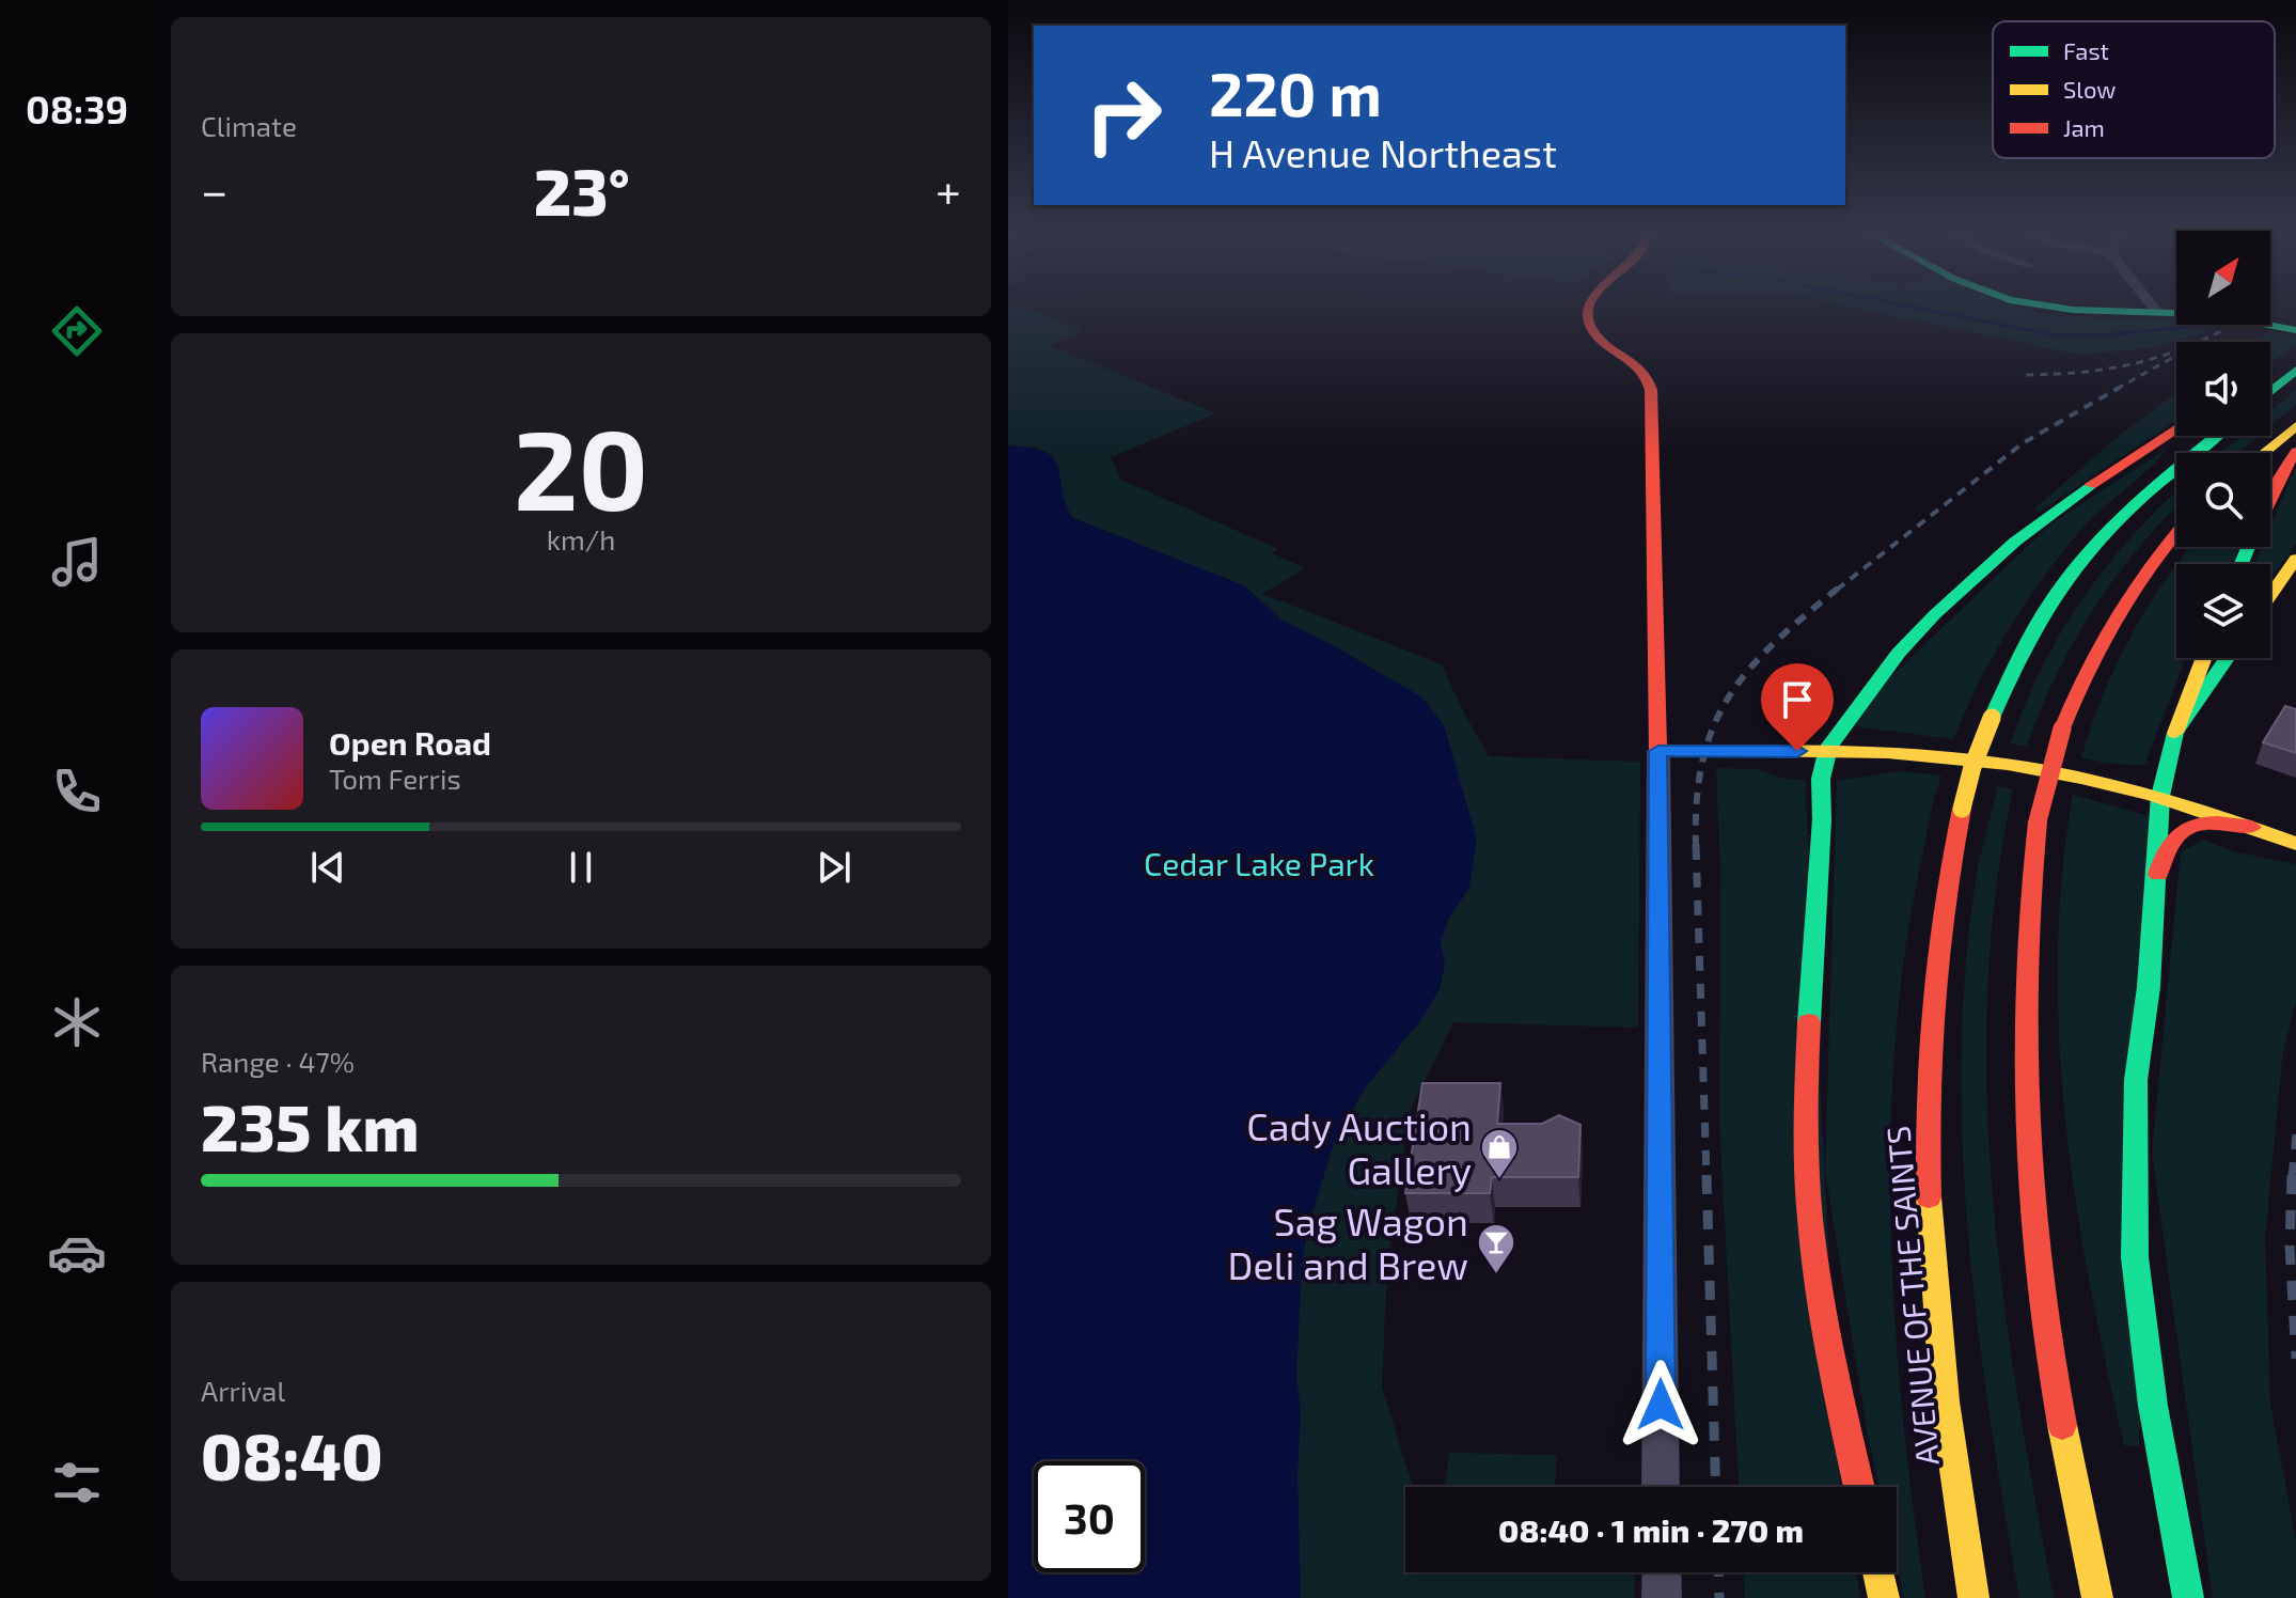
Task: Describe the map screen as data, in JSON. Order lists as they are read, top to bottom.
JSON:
{
  "streets": {
    "main road": ["AVENUE OF THE SAINTS"]
  },
  "parks": ["Cedar Lake Park"],
  "places": {
    "shop": ["Cady Auction Gallery"],
    "bar": ["Sag Wagon Deli and Brew"]
  },
  "legend": ["Fast", "Slow", "Jam"],
  "north": "top right",
  "page": {
    "tabs": "08:39",
    "tile": [
      "Climate",
      ["20", "km/h"],
      ["Range · 47%", "235 km"],
      ["Arrival", "08:40"]
    ],
    "turn": ["220 m", "H Avenue Northeast"],
    "heat": ["−", "23°", "+"],
    "song": ["Open Road", "Tom Ferris"],
    "limit": "30",
    "trip": "08:40 · 1 min · 270 m"
  }
}
